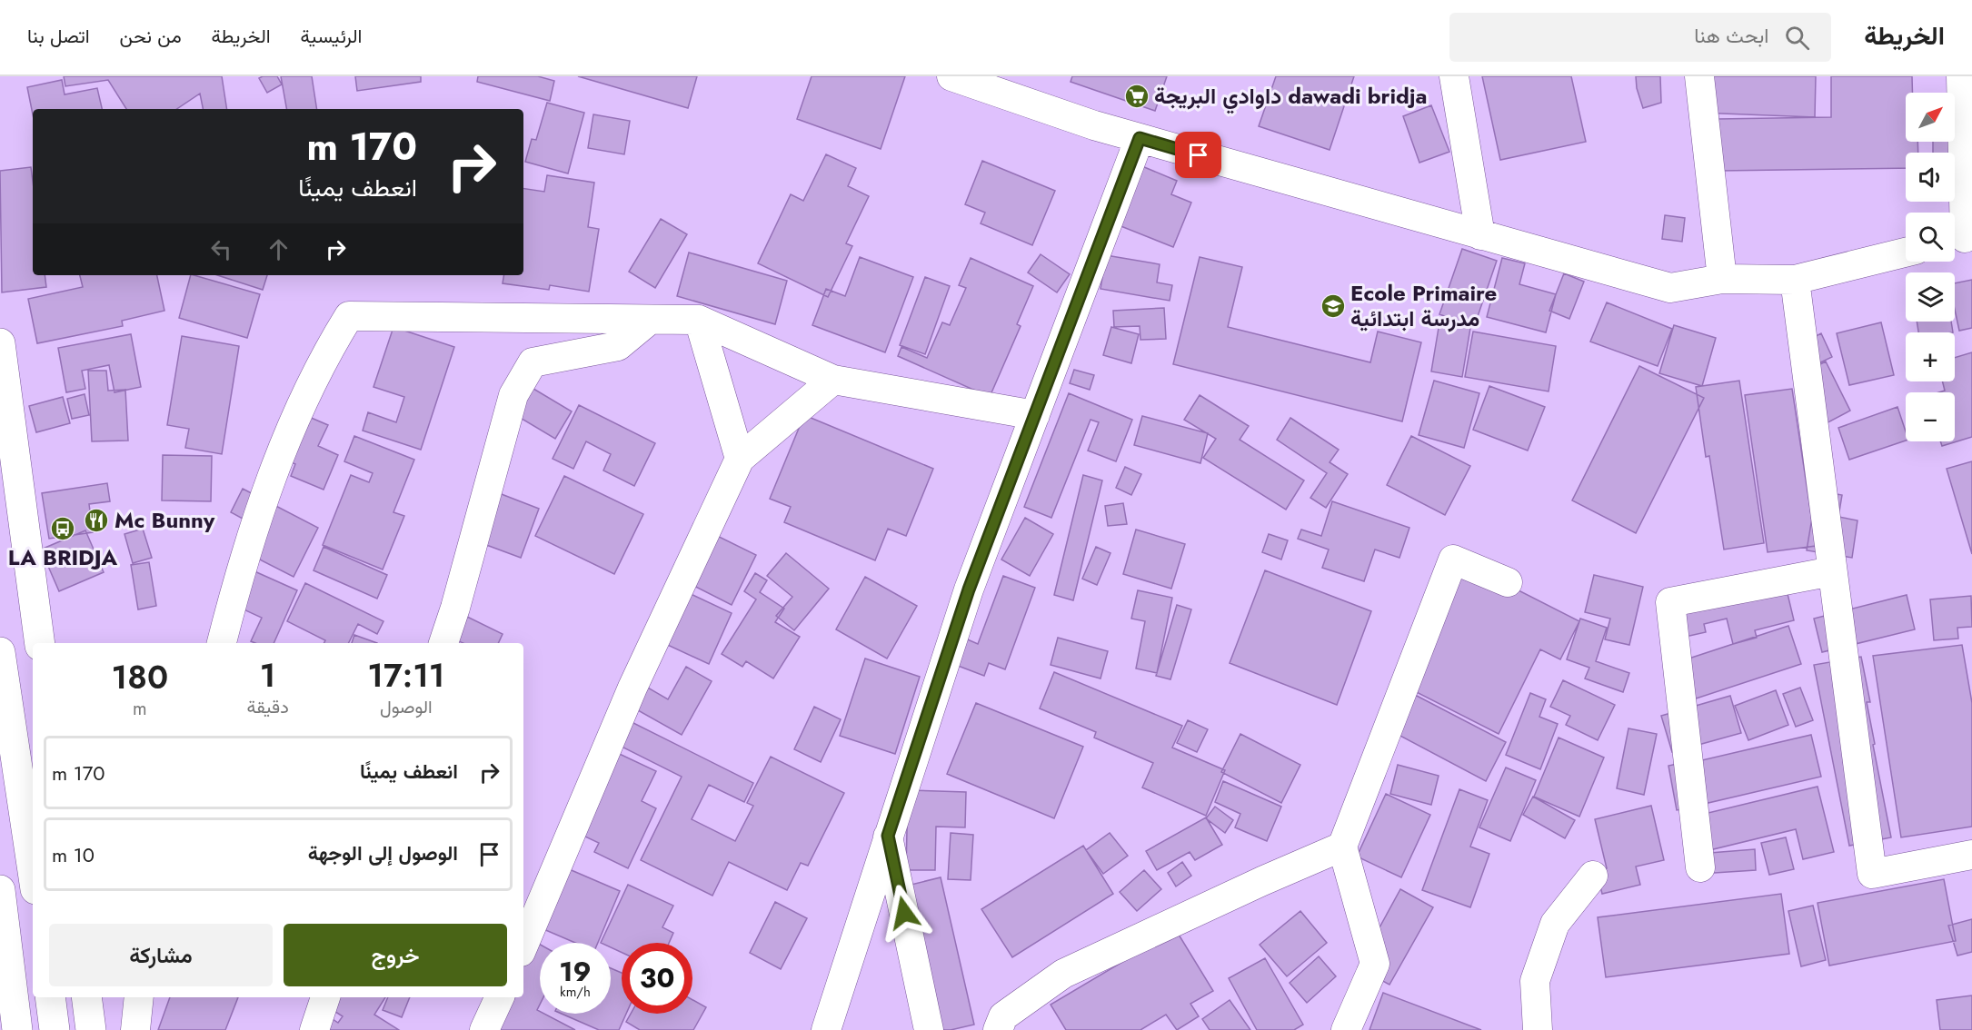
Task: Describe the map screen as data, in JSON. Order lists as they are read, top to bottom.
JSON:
{
  "places": {
    "supermarket": ["داوادي البريجة dawadi bridja"],
    "school or university": ["Ecole Primaire مدرسة ابتدائية"],
    "restaurant": ["Mc Bunny"],
    "bus stop": ["LA BRIDJA"]
  },
  "north": "top right",
  "page": {
    "header": "الخريطة",
    "search": "ابحث هنا",
    "nav": [
      "الرئيسية",
      "الخريطة",
      "من نحن",
      "اتصل بنا"
    ],
    "map_buttons": ["+", "−"],
    "turn": ["170 m", "انعطف يمينًا"],
    "eta": [
      "17:11",
      "الوصول",
      "1",
      "دقيقة",
      "180",
      "m"
    ],
    "list": [
      {
        "name": "انعطف يمينًا",
        "value": "170 m"
      },
      {
        "name": "الوصول إلى الوجهة",
        "value": "10 m"
      }
    ],
    "buttons": ["خروج", "مشاركة"],
    "speed": "19 km/h",
    "limit": "30"
  }
}
